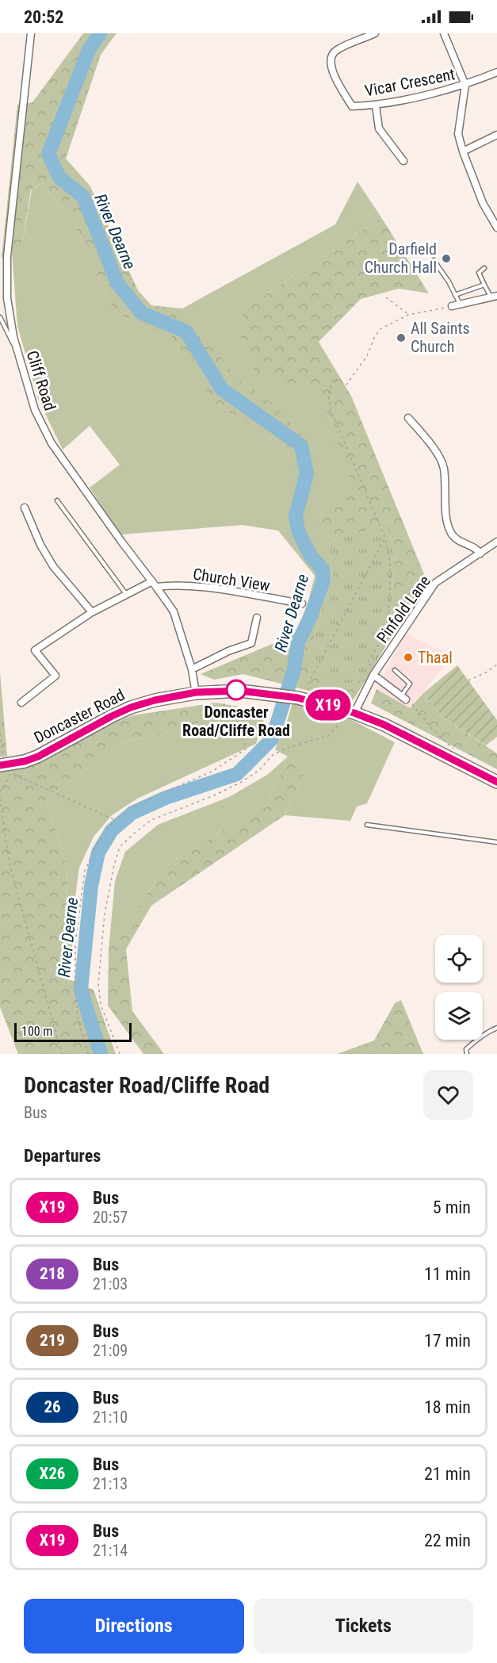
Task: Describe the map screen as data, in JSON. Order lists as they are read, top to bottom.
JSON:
{
  "streets": {
    "highway": ["Doncaster Road"],
    "street": [
      "Vicar Crescent",
      "Cliff Road",
      "Church View",
      "Pinfold Lane"
    ]
  },
  "crossings": [
    ["Cliff Road", "Church View"],
    ["Cliff Road", "Doncaster Road"],
    ["Pinfold Lane", "Doncaster Road"]
  ],
  "water": ["River Dearne"],
  "places": [
    "Darfield Church Hall",
    "All Saints Church",
    "Thaal",
    "Doncaster Road/Cliffe Road"
  ],
  "lines": ["bus line X19"],
  "scale_bar": "100 m",
  "page": {
    "status": "20:52",
    "on_map": "X19",
    "scale": "100 m",
    "heading": [
      ["Doncaster Road/Cliffe Road", "Bus"],
      "Departures"
    ],
    "list": [
      {
        "mark": "X19",
        "name": "Bus",
        "note": "20:57",
        "value": "5 min"
      },
      {
        "mark": "218",
        "name": "Bus",
        "note": "21:03",
        "value": "11 min"
      },
      {
        "mark": "219",
        "name": "Bus",
        "note": "21:09",
        "value": "17 min"
      },
      {
        "mark": "26",
        "name": "Bus",
        "note": "21:10",
        "value": "18 min"
      },
      {
        "mark": "X26",
        "name": "Bus",
        "note": "21:13",
        "value": "21 min"
      },
      {
        "mark": "X19",
        "name": "Bus",
        "note": "21:14",
        "value": "22 min"
      }
    ],
    "buttons": ["Directions", "Tickets"]
  }
}
